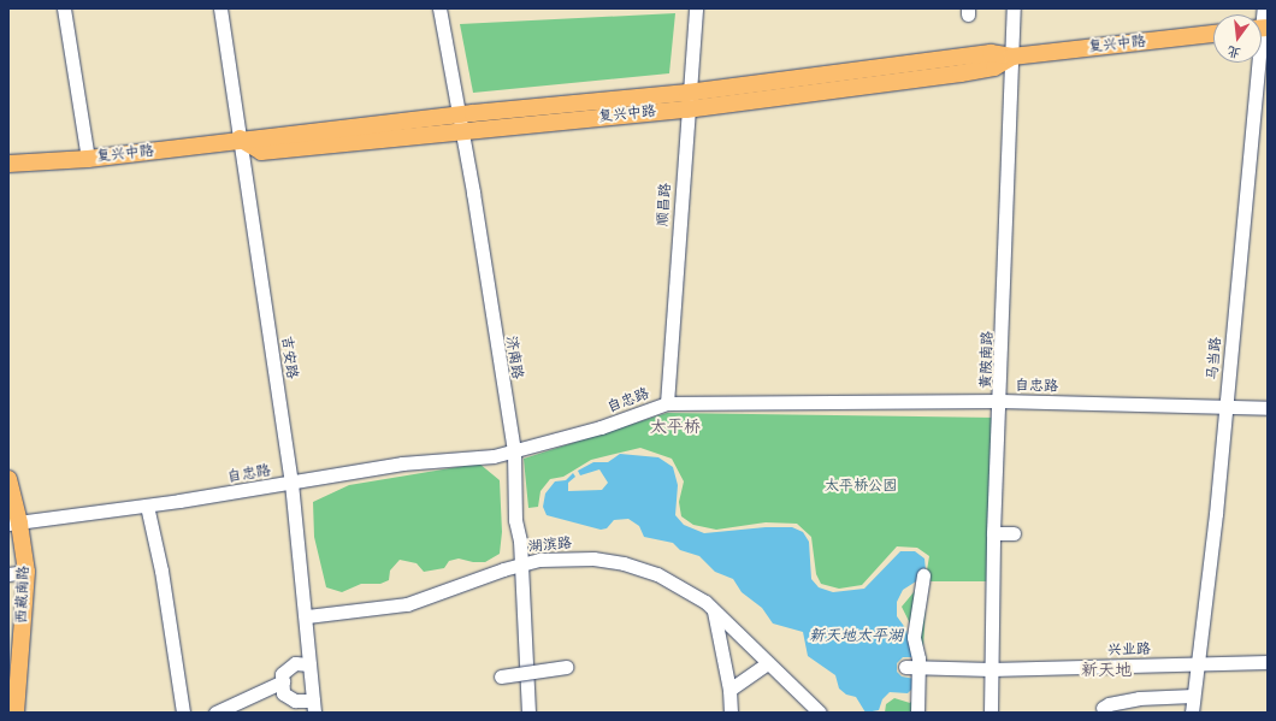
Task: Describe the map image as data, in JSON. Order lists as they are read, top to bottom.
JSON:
{
  "streets": {
    "main road": ["复兴中路", "西藏南路"],
    "street": [
      "顺昌路",
      "吉安路",
      "济南路",
      "马当路",
      "黄陂南路",
      "自忠路",
      "湖滨路",
      "兴业路"
    ]
  },
  "crossings": [
    ["复兴中路", "顺昌路"],
    ["复兴中路", "吉安路"],
    ["复兴中路", "济南路"],
    ["复兴中路", "黄陂南路"],
    ["顺昌路", "自忠路"],
    ["吉安路", "自忠路"],
    ["吉安路", "湖滨路"],
    ["济南路", "自忠路"],
    ["济南路", "湖滨路"],
    ["马当路", "自忠路"],
    ["马当路", "兴业路"],
    ["黄陂南路", "自忠路"],
    ["黄陂南路", "兴业路"],
    ["自忠路", "西藏南路"]
  ],
  "districts": ["太平桥", "新天地"],
  "water": ["新天地太平湖"],
  "parks": ["太平桥公园"],
  "north": "bottom"
}
